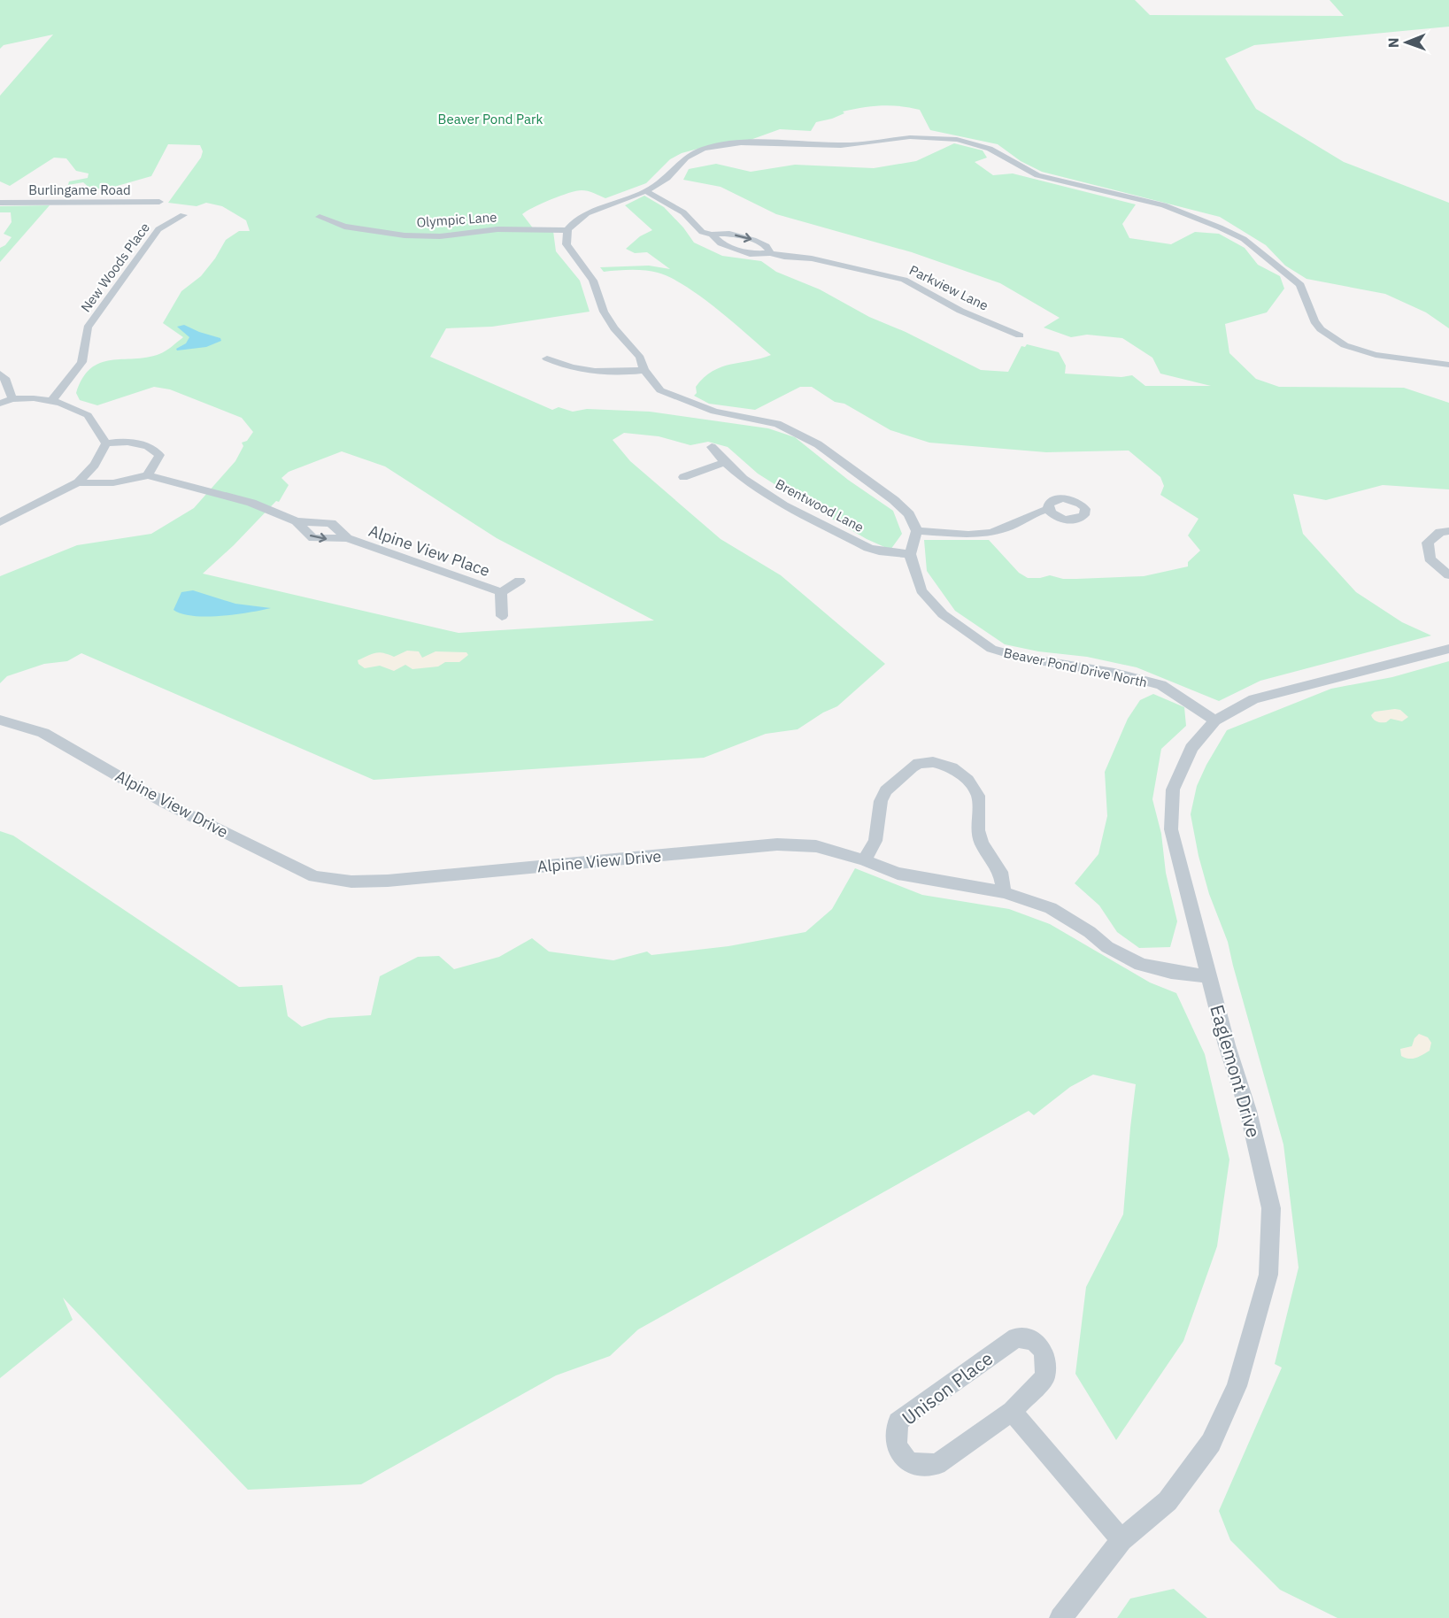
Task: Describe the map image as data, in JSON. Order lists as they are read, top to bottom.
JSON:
{
  "streets": {
    "street": [
      "Burlingame Road",
      "Olympic Lane",
      "New Woods Place",
      "Parkview Lane",
      "Brentwood Lane",
      "Alpine View Place",
      "Beaver Pond Drive North",
      "Alpine View Drive",
      "Eaglemont Drive",
      "Unison Place"
    ]
  },
  "crossings": [
    ["Brentwood Lane", "Beaver Pond Drive North"],
    ["Beaver Pond Drive North", "Eaglemont Drive"],
    ["Alpine View Drive", "Eaglemont Drive"]
  ],
  "parks": ["Beaver Pond Park"],
  "north": "left"
}
